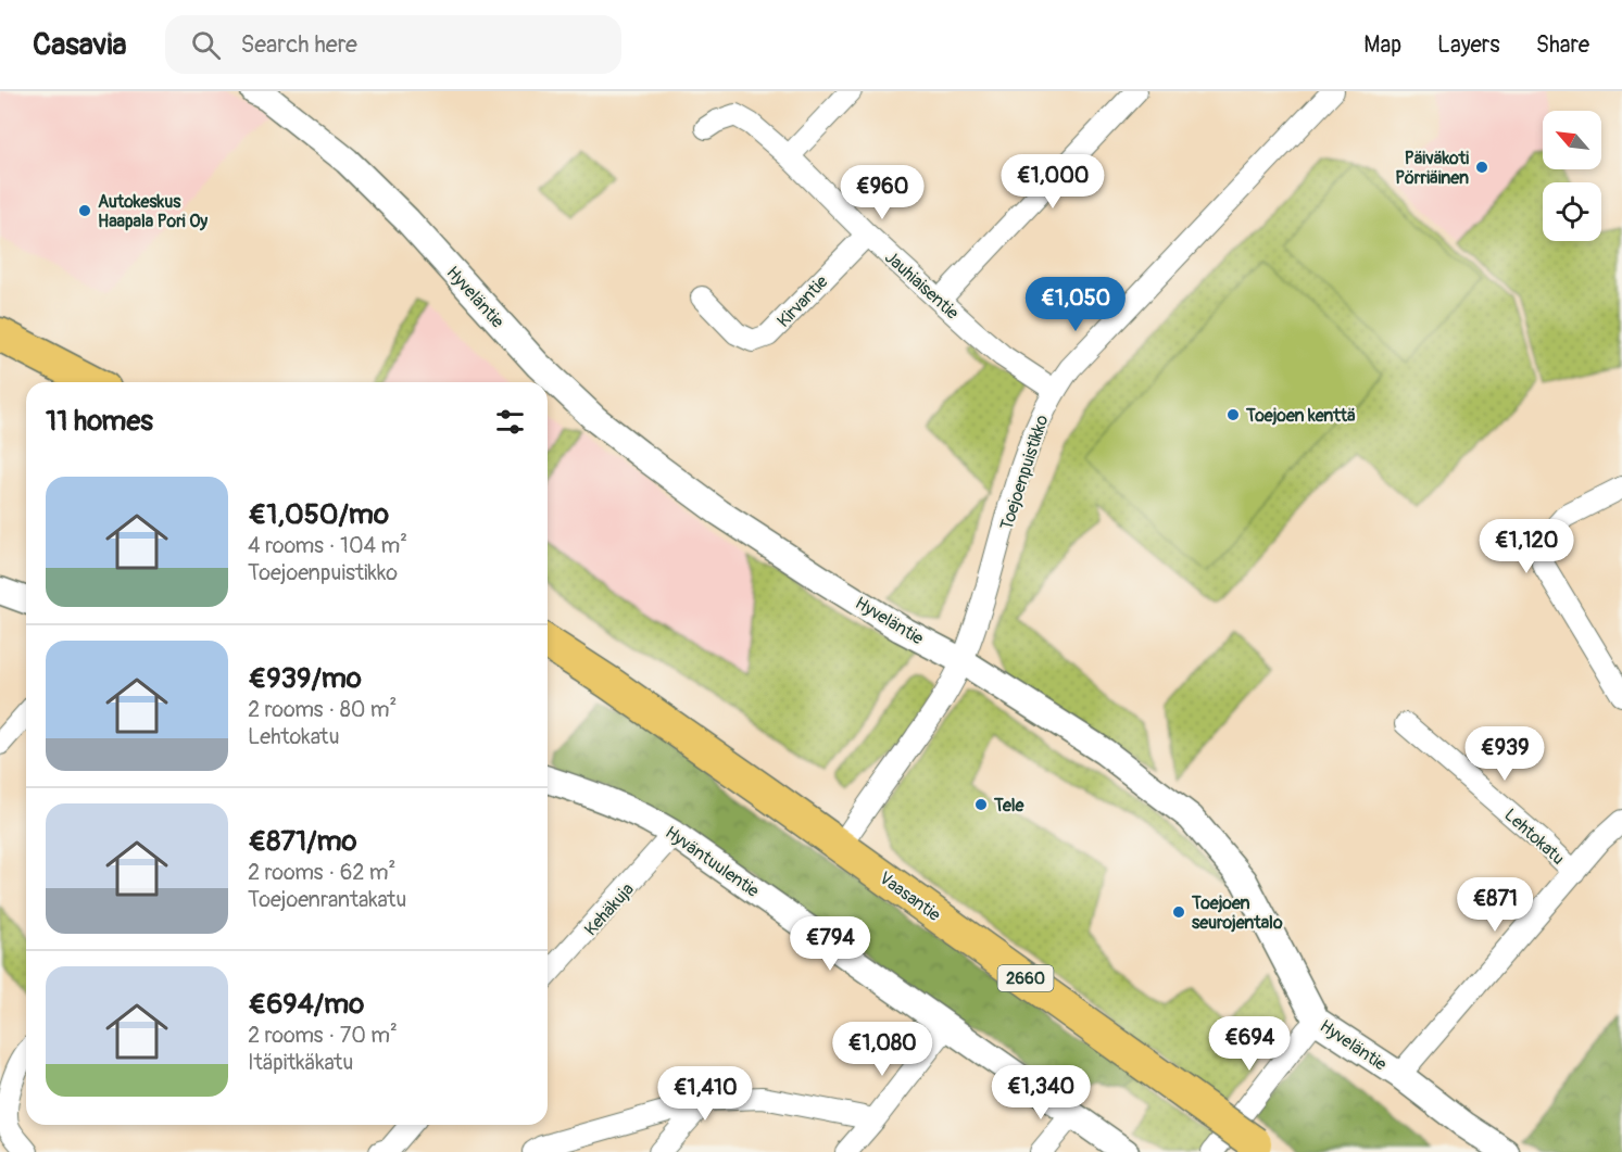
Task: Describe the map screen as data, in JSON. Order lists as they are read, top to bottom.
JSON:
{
  "streets": {
    "main road": ["Vaasantie", "2660"],
    "street": [
      "Jauhiaisentie",
      "Hyveläntie",
      "Kirvantie",
      "Toejoenpuistikko",
      "Lehtokatu",
      "Hyväntuulentie",
      "Kehäkuja"
    ]
  },
  "crossings": [
    ["Jauhiaisentie", "Kirvantie"],
    ["Jauhiaisentie", "Toejoenpuistikko"],
    ["Hyveläntie", "Toejoenpuistikko"],
    ["Toejoenpuistikko", "Vaasantie"],
    ["Hyväntuulentie", "Kehäkuja"]
  ],
  "places": [
    "Päiväkoti Pörriäinen",
    "Autokeskus Haapala Pori Oy",
    "Toejoen kenttä",
    "Tele",
    "Toejoen seurojentalo"
  ],
  "north": "top left",
  "page": {
    "header": "Casavia",
    "search": "Search here",
    "nav": ["Map", "Layers", "Share"],
    "price": [
      "€1,000",
      "€960",
      "€1,050",
      "€1,120",
      "€939",
      "€871",
      "€794",
      "€694",
      "€1,080",
      "€1,340",
      "€1,410"
    ],
    "heading": "11 homes",
    "list": [
      {
        "name": "€1,050/mo",
        "note": "4 rooms · 104 m² · Toejoenpuistikko"
      },
      {
        "name": "€939/mo",
        "note": "2 rooms · 80 m² · Lehtokatu"
      },
      {
        "name": "€871/mo",
        "note": "2 rooms · 62 m² · Toejoenrantakatu"
      },
      {
        "name": "€694/mo",
        "note": "2 rooms · 70 m² · Itäpitkäkatu"
      }
    ]
  }
}
